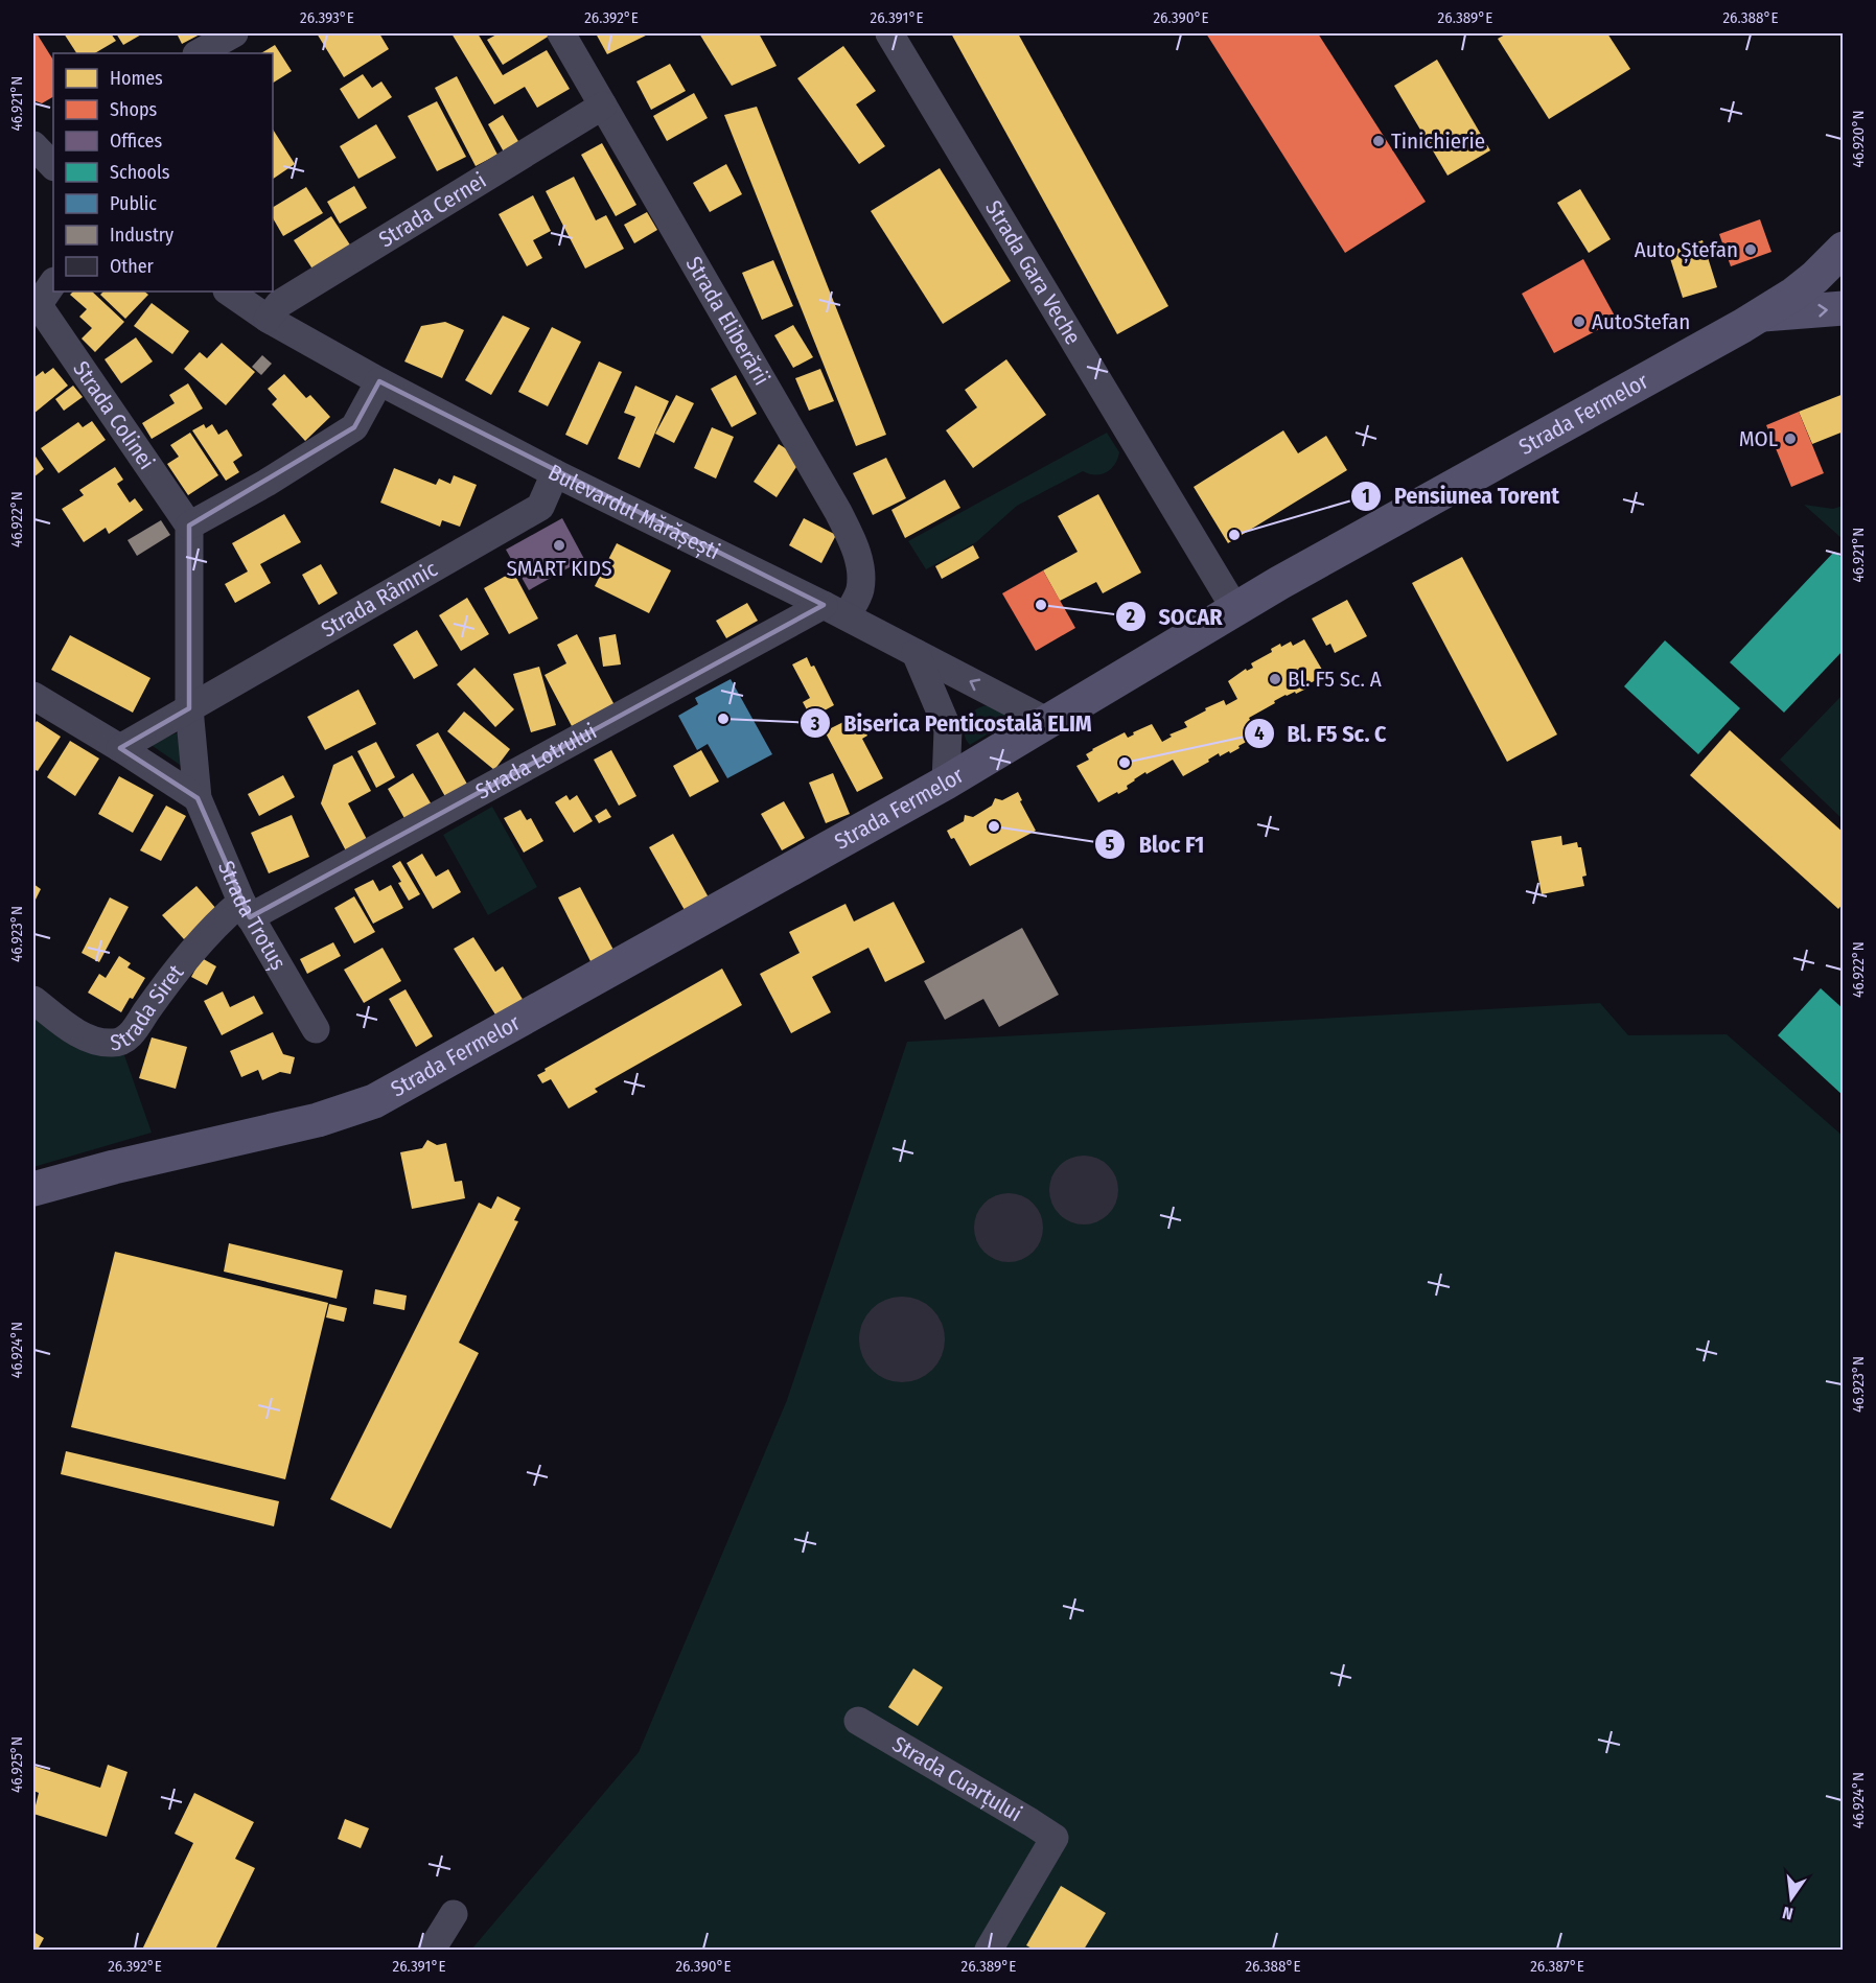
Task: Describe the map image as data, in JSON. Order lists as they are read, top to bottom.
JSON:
{
  "streets": {
    "street": [
      "Strada Cernei",
      "Strada Gara Veche",
      "Strada Eliberării",
      "Strada Fermelor",
      "Strada Colinei",
      "Bulevardul Mărășești",
      "Strada Râmnic",
      "Strada Lotrului",
      "Strada Trotuș",
      "Strada Siret",
      "Strada Cuarțului"
    ]
  },
  "crossings": [
    ["Strada Cernei", "Strada Eliberării"],
    ["Strada Cernei", "Bulevardul Mărășești"],
    ["Strada Gara Veche", "Strada Fermelor"],
    ["Strada Eliberării", "Bulevardul Mărășești"],
    ["Strada Eliberării", "Strada Lotrului"],
    ["Strada Fermelor", "Bulevardul Mărășești"],
    ["Bulevardul Mărășești", "Strada Râmnic"],
    ["Bulevardul Mărășești", "Strada Lotrului"],
    ["Strada Râmnic", "Strada Trotuș"],
    ["Strada Lotrului", "Strada Trotuș"],
    ["Strada Lotrului", "Strada Siret"],
    ["Strada Trotuș", "Strada Siret"]
  ],
  "places": [
    "Tinichierie",
    "Auto Ștefan",
    "AutoStefan",
    "MOL",
    "Pensiunea Torent",
    "SMART KIDS",
    "SOCAR",
    "Bl. F5 Sc. A",
    "Biserica Penticostală ELIM",
    "Bl. F5 Sc. C",
    "Bloc F1"
  ],
  "legend": [
    "Homes",
    "Shops",
    "Offices",
    "Schools",
    "Public",
    "Industry",
    "Other"
  ],
  "north": "bottom",
  "coordinates": [
    "26.393°E",
    "26.392°E",
    "26.391°E",
    "26.390°E",
    "26.389°E",
    "26.388°E",
    "46.921°N",
    "46.920°N",
    "46.922°N",
    "46.923°N",
    "46.924°N",
    "46.925°N",
    "26.387°E"
  ]
}
